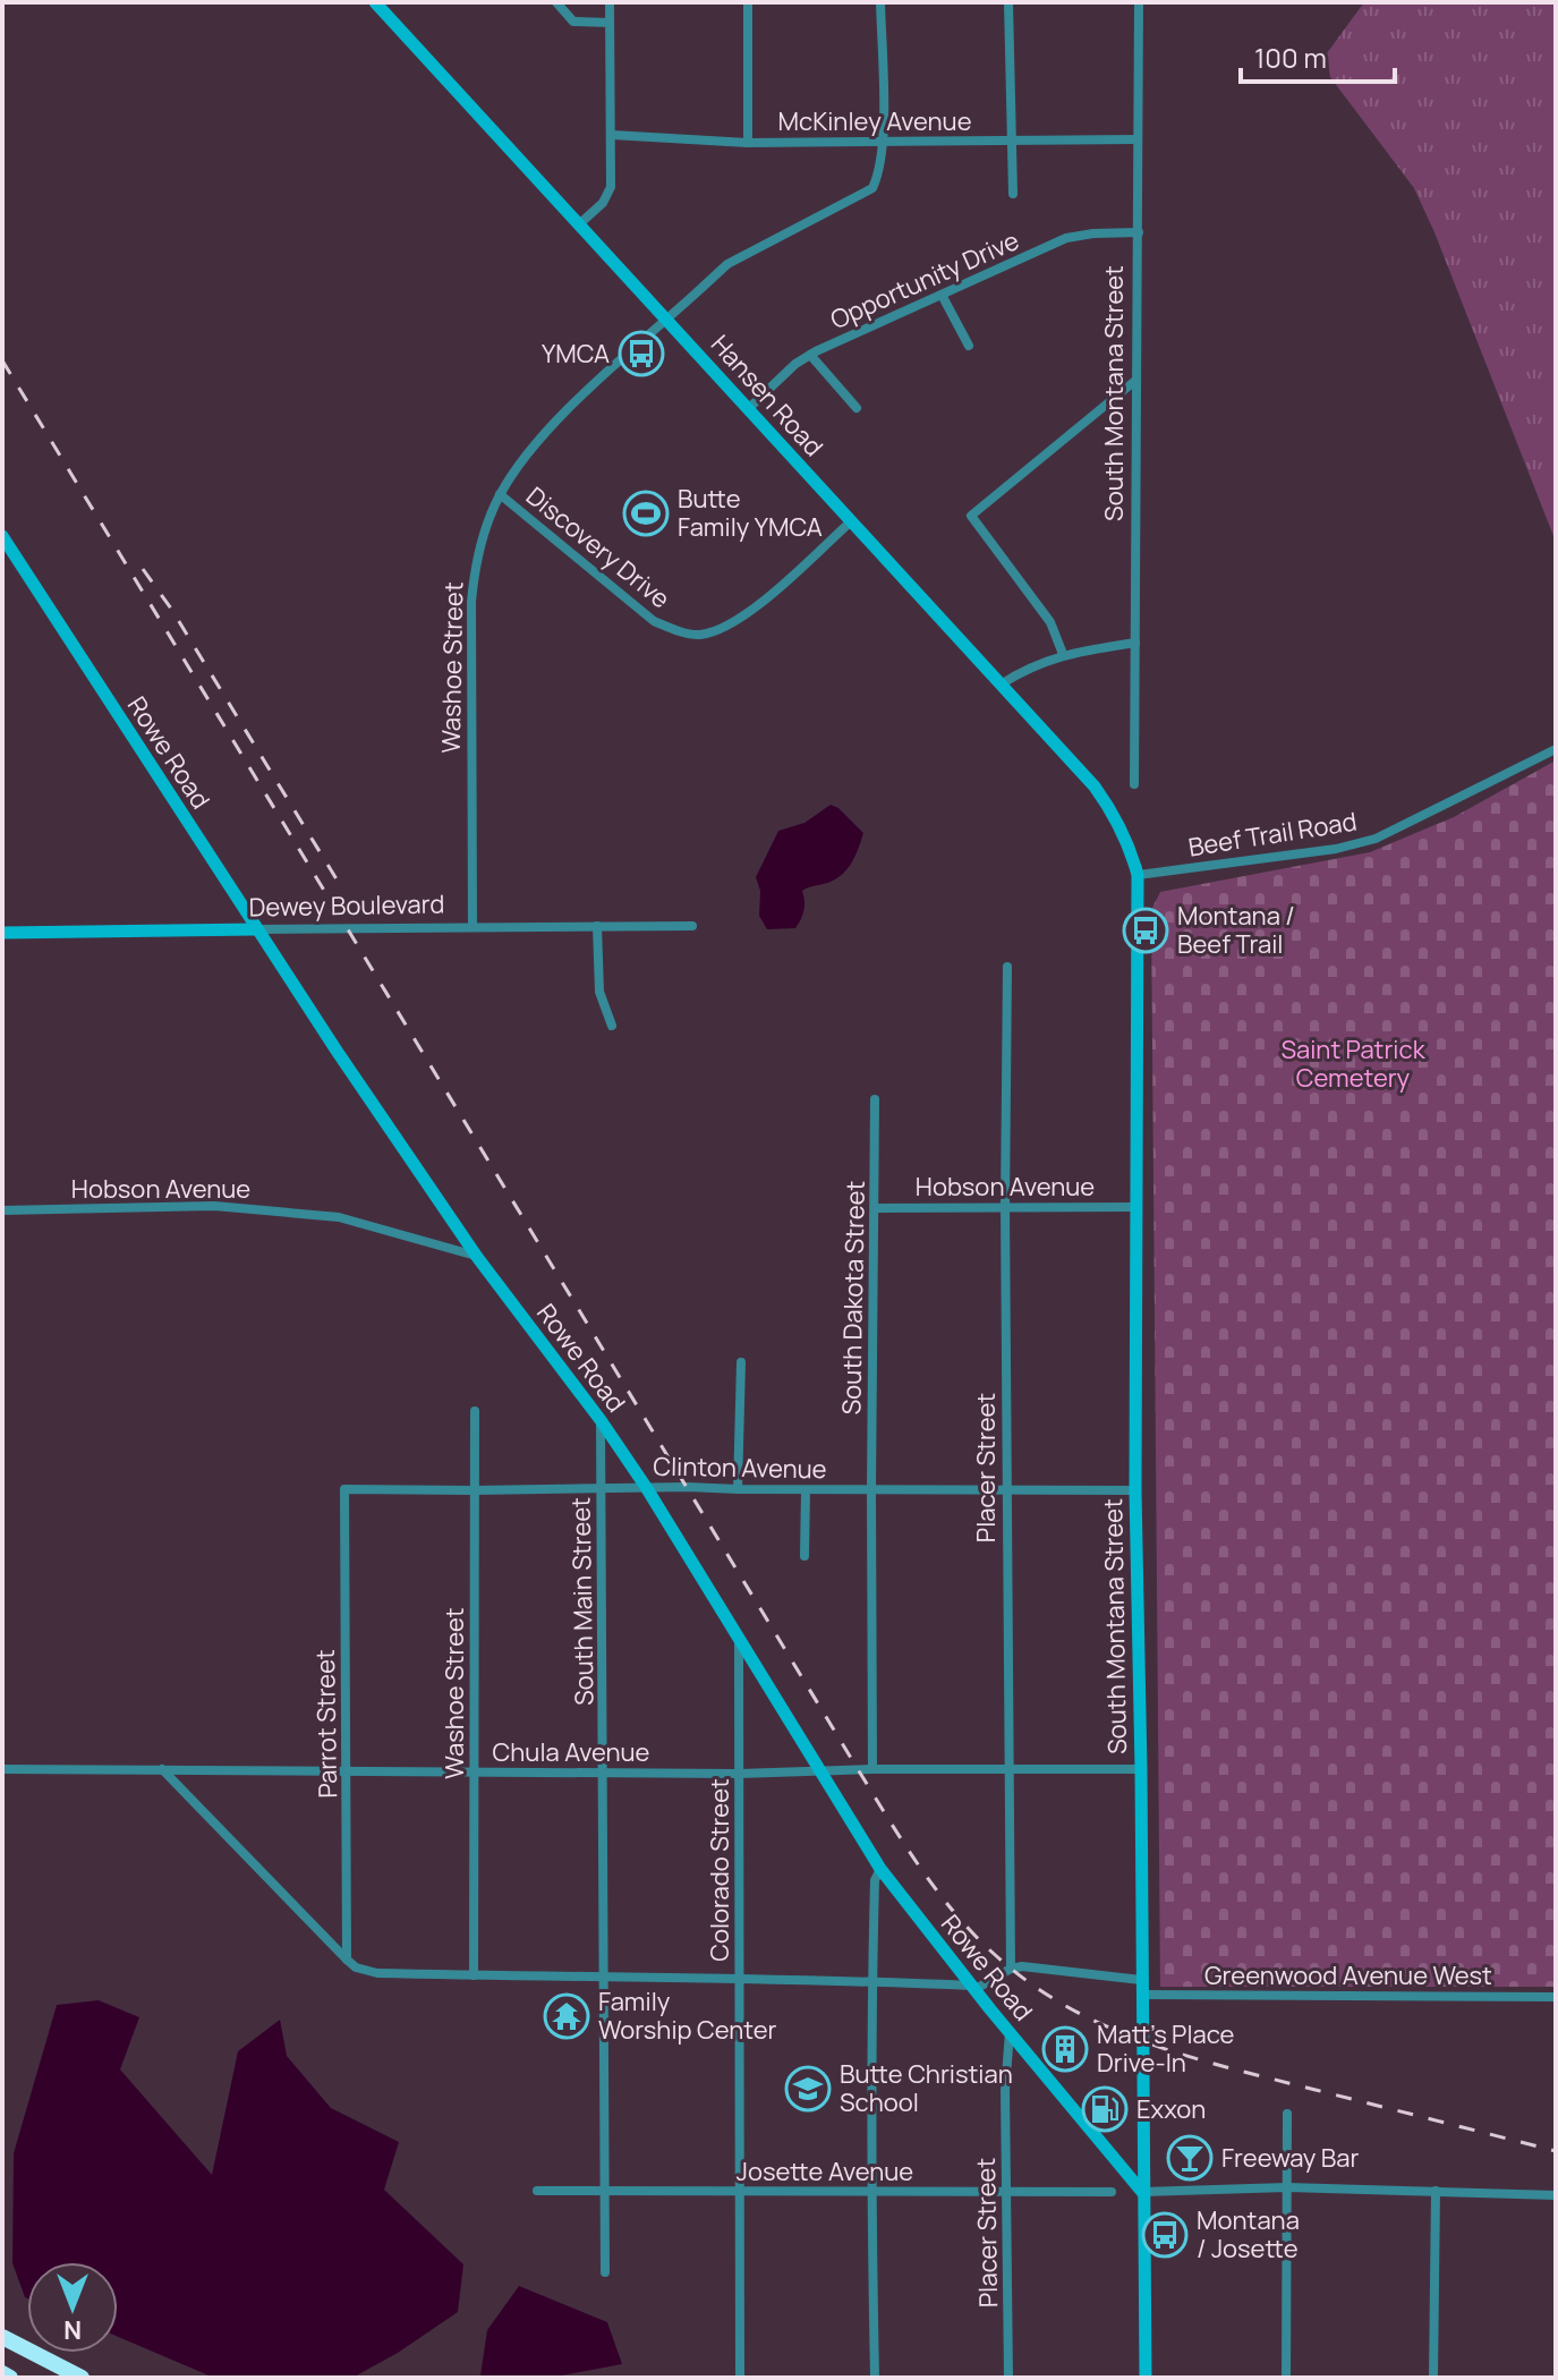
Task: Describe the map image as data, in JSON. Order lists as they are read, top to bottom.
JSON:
{
  "streets": {
    "main road": [
      "South Montana Street",
      "Hansen Road",
      "Rowe Road",
      "Dewey Boulevard"
    ],
    "street": [
      "McKinley Avenue",
      "Opportunity Drive",
      "Discovery Drive",
      "Washoe Street",
      "Beef Trail Road",
      "Hobson Avenue",
      "South Dakota Street",
      "Clinton Avenue",
      "Placer Street",
      "South Main Street",
      "Parrot Street",
      "Chula Avenue",
      "Colorado Street",
      "Greenwood Avenue West",
      "Josette Avenue"
    ]
  },
  "crossings": [
    ["McKinley Avenue", "South Montana Street"],
    ["Opportunity Drive", "South Montana Street"],
    ["Opportunity Drive", "Hansen Road"],
    ["South Montana Street", "Hansen Road"],
    ["South Montana Street", "Rowe Road"],
    ["South Montana Street", "Beef Trail Road"],
    ["South Montana Street", "Hobson Avenue"],
    ["South Montana Street", "Clinton Avenue"],
    ["South Montana Street", "Chula Avenue"],
    ["South Montana Street", "Greenwood Avenue West"],
    ["Hansen Road", "Discovery Drive"],
    ["Hansen Road", "Washoe Street"],
    ["Hansen Road", "Beef Trail Road"],
    ["Discovery Drive", "Washoe Street"],
    ["Washoe Street", "Dewey Boulevard"],
    ["Washoe Street", "Clinton Avenue"],
    ["Washoe Street", "Chula Avenue"],
    ["Rowe Road", "Dewey Boulevard"],
    ["Rowe Road", "Hobson Avenue"],
    ["Rowe Road", "Clinton Avenue"],
    ["Rowe Road", "Placer Street"],
    ["Rowe Road", "South Main Street"],
    ["Rowe Road", "Chula Avenue"],
    ["Rowe Road", "Colorado Street"],
    ["Hobson Avenue", "South Dakota Street"],
    ["Hobson Avenue", "Placer Street"],
    ["South Dakota Street", "Clinton Avenue"],
    ["South Dakota Street", "Chula Avenue"],
    ["Clinton Avenue", "Placer Street"],
    ["Clinton Avenue", "South Main Street"],
    ["Clinton Avenue", "Parrot Street"],
    ["Placer Street", "Chula Avenue"],
    ["Placer Street", "Josette Avenue"],
    ["South Main Street", "Chula Avenue"],
    ["South Main Street", "Josette Avenue"],
    ["Parrot Street", "Chula Avenue"],
    ["Chula Avenue", "Colorado Street"],
    ["Colorado Street", "Josette Avenue"]
  ],
  "parks": ["Saint Patrick Cemetery"],
  "places": {
    "bus stop": ["YMCA", "Montana / Beef Trail", "Montana / Josette"],
    "sports": ["Butte Family YMCA"],
    "temple": ["Family Worship Center"],
    "building": ["Matt's Place Drive-In"],
    "school or university": ["Butte Christian School"],
    "fuel station": ["Exxon"],
    "bar": ["Freeway Bar"]
  },
  "scale_bar": "100 m",
  "north": "bottom"
}
